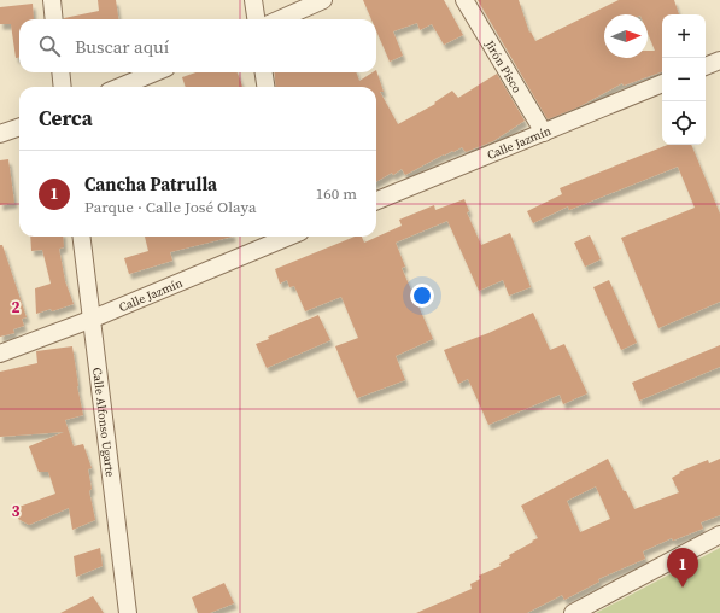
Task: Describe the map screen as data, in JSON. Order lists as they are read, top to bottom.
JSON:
{
  "streets": {
    "street": ["Jirón Pisco", "Calle Jazmín", "Calle Alfonso Ugarte"]
  },
  "crossings": [
    ["Jirón Pisco", "Calle Jazmín"],
    ["Calle Jazmín", "Calle Alfonso Ugarte"]
  ],
  "north": "right",
  "page": {
    "map_buttons": ["+", "−"],
    "search": "Buscar aquí",
    "heading": "Cerca",
    "list": [
      {
        "mark": "1",
        "name": "Cancha Patrulla",
        "note": "Parque · Calle José Olaya",
        "value": "160 m"
      }
    ],
    "pins": "1"
  },
  "grid": {
    "rows": ["2", "3"]
  }
}
